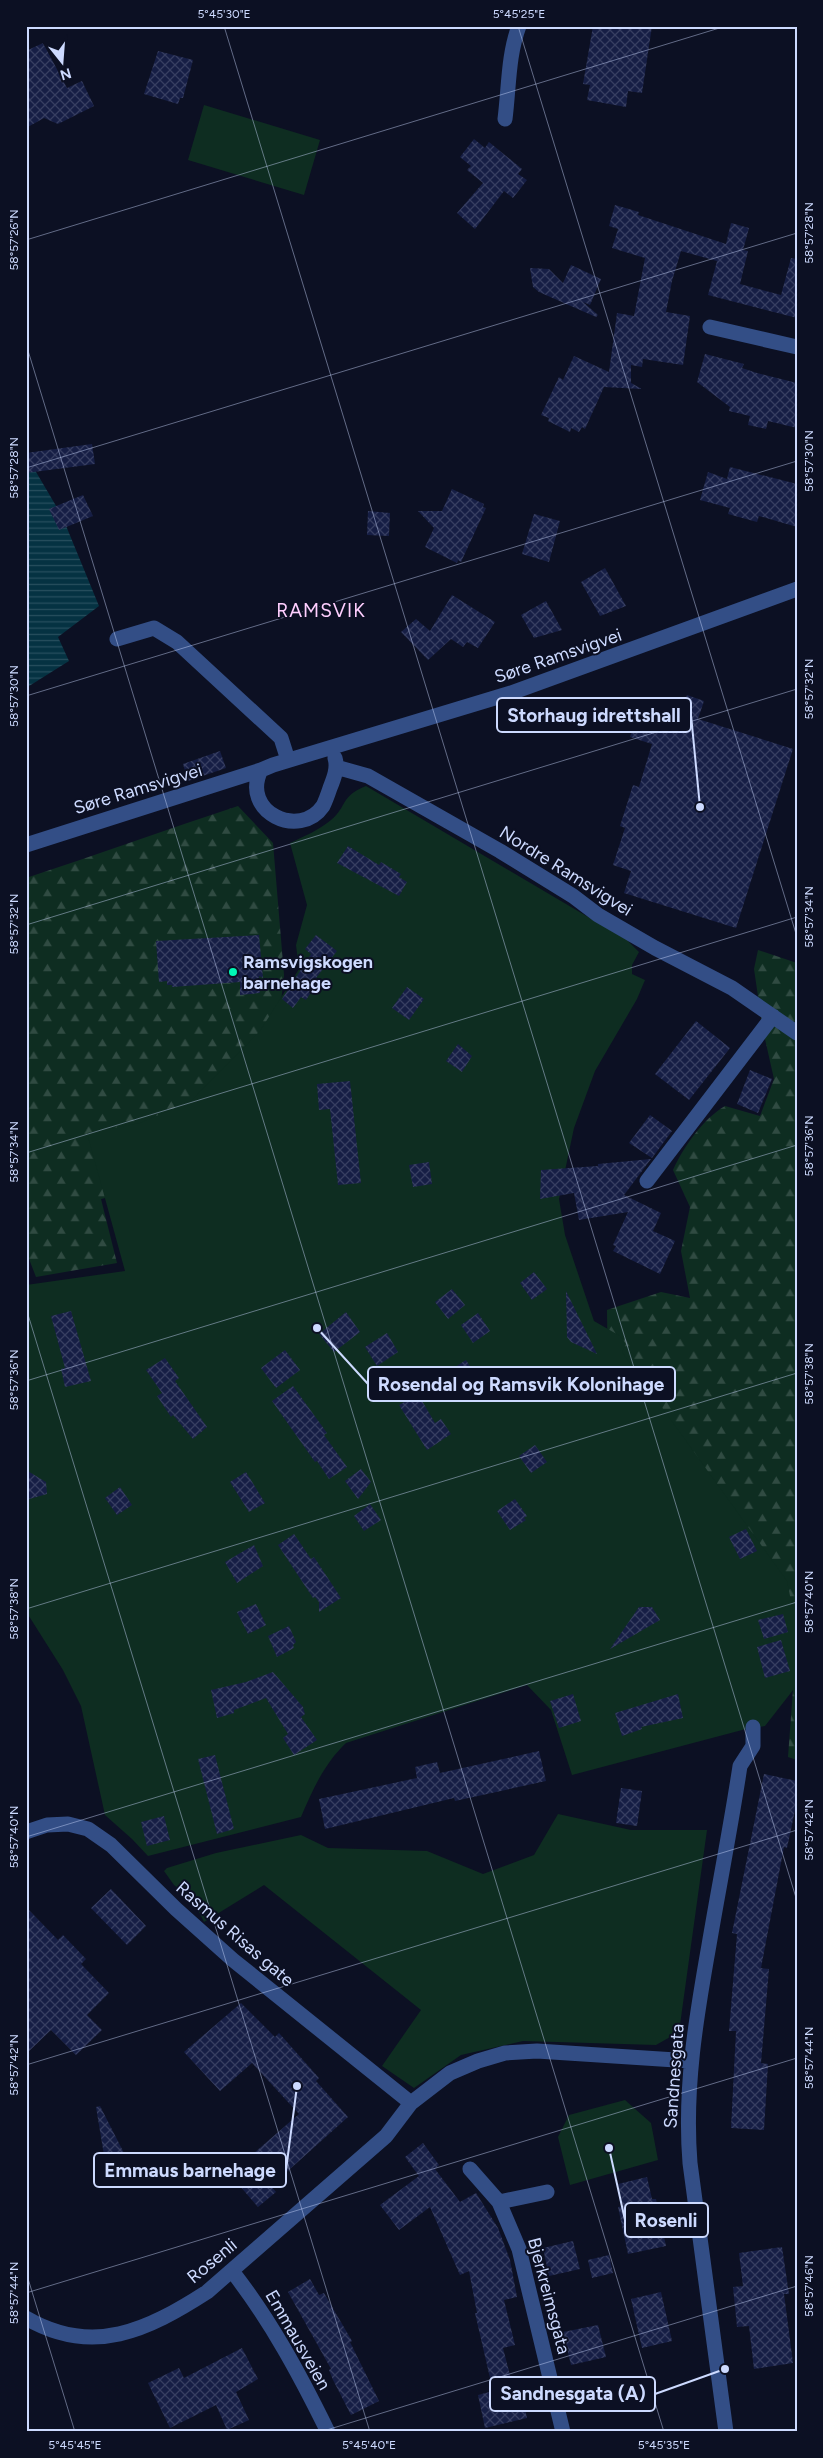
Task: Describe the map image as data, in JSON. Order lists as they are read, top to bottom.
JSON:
{
  "streets": {
    "street": [
      "Søre Ramsvigvei",
      "Nordre Ramsvigvei",
      "Rasmus Risas gate",
      "Sandnesgata",
      "Rosenli",
      "Bjerkreimsgata",
      "Emmausveien"
    ]
  },
  "crossings": [
    ["Søre Ramsvigvei", "Nordre Ramsvigvei"],
    ["Rasmus Risas gate", "Rosenli"],
    ["Sandnesgata", "Rosenli"],
    ["Rosenli", "Emmausveien"]
  ],
  "districts": ["RAMSVIK"],
  "places": [
    "Storhaug idrettshall",
    "Ramsvigskogen barnehage",
    "Rosendal og Ramsvik Kolonihage",
    "Emmaus barnehage",
    "Rosenli",
    "Sandnesgata (A)"
  ],
  "north": "bottom",
  "coordinates": [
    "5°45'30\"E",
    "5°45'25\"E",
    "58°57'28\"N",
    "58°57'26\"N",
    "58°57'30\"N",
    "58°57'32\"N",
    "58°57'34\"N",
    "58°57'36\"N",
    "58°57'38\"N",
    "58°57'40\"N",
    "58°57'42\"N",
    "58°57'44\"N",
    "58°57'46\"N",
    "5°45'45\"E",
    "5°45'40\"E",
    "5°45'35\"E"
  ]
}
